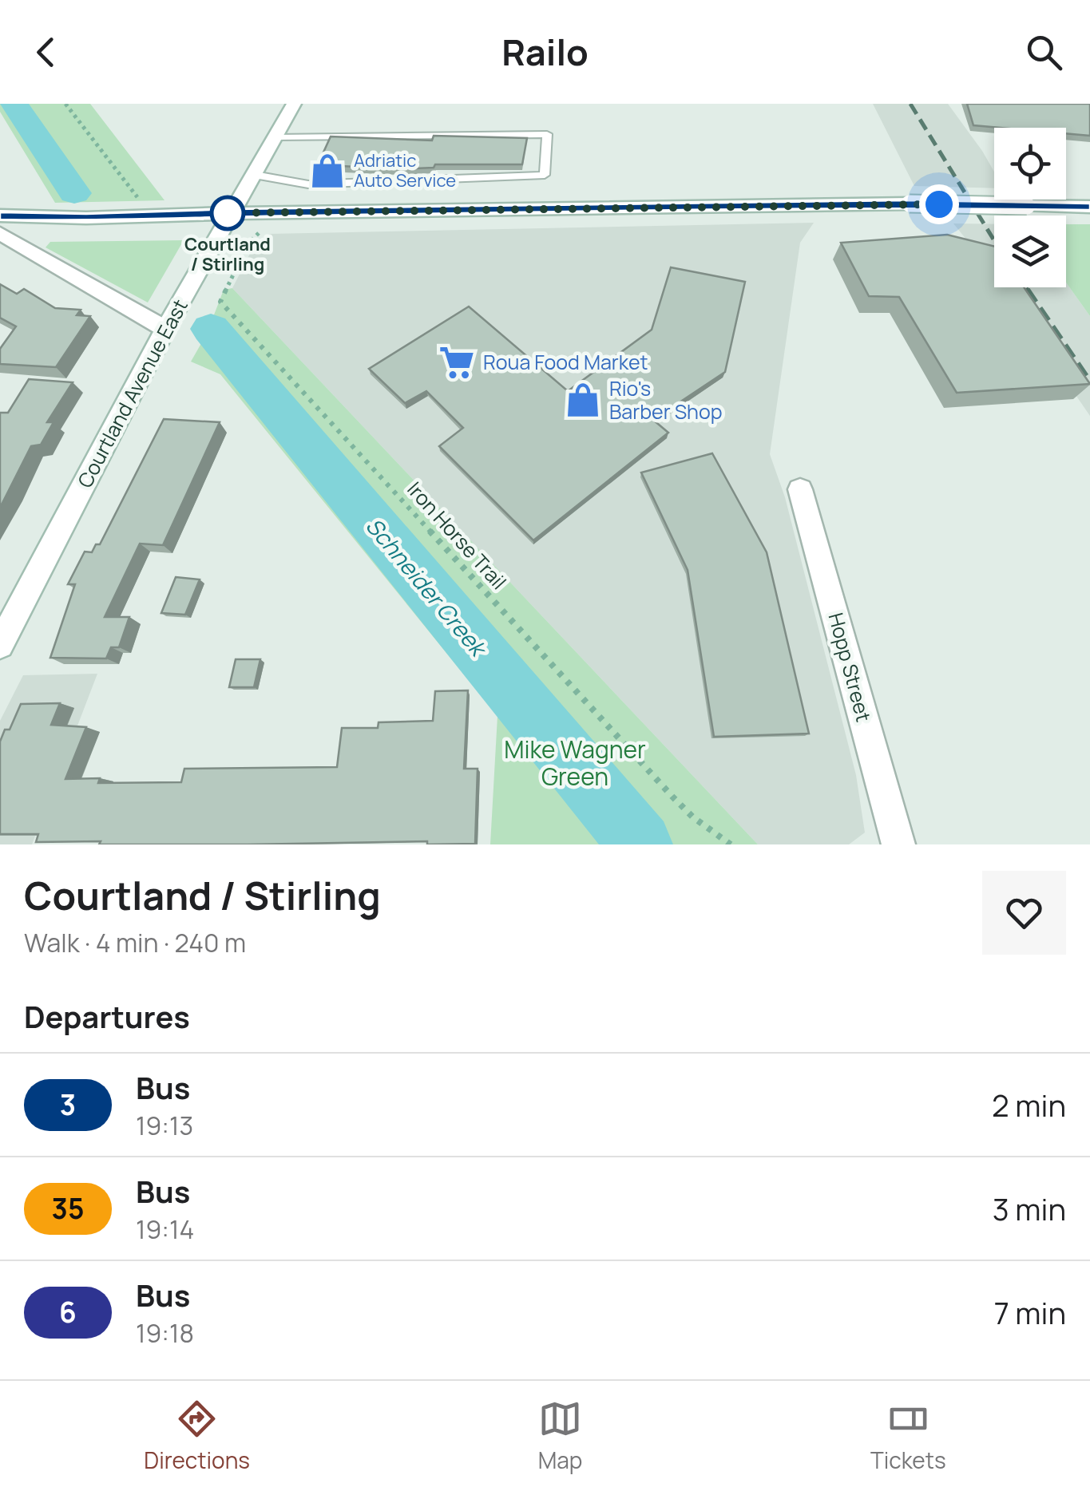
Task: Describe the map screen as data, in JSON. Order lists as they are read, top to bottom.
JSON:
{
  "streets": {
    "street": ["Courtland Avenue East", "Hopp Street"],
    "path": ["Iron Horse Trail"]
  },
  "water": ["Schneider Creek"],
  "parks": ["Mike Wagner Green"],
  "places": {
    "shop": ["Adriatic Auto Service", "Rio's Barber Shop"],
    "other": ["Courtland / Stirling"],
    "supermarket": ["Roua Food Market"]
  },
  "lines": ["bus line 3"],
  "page": {
    "header": "Railo",
    "heading": [
      ["Courtland / Stirling", "Walk · 4 min · 240 m"],
      "Departures"
    ],
    "list": [
      {
        "mark": "3",
        "name": "Bus",
        "note": "19:13",
        "value": "2 min"
      },
      {
        "mark": "35",
        "name": "Bus",
        "note": "19:14",
        "value": "3 min"
      },
      {
        "mark": "6",
        "name": "Bus",
        "note": "19:18",
        "value": "7 min"
      }
    ],
    "tabs": ["Directions", "Map", "Tickets"]
  }
}
